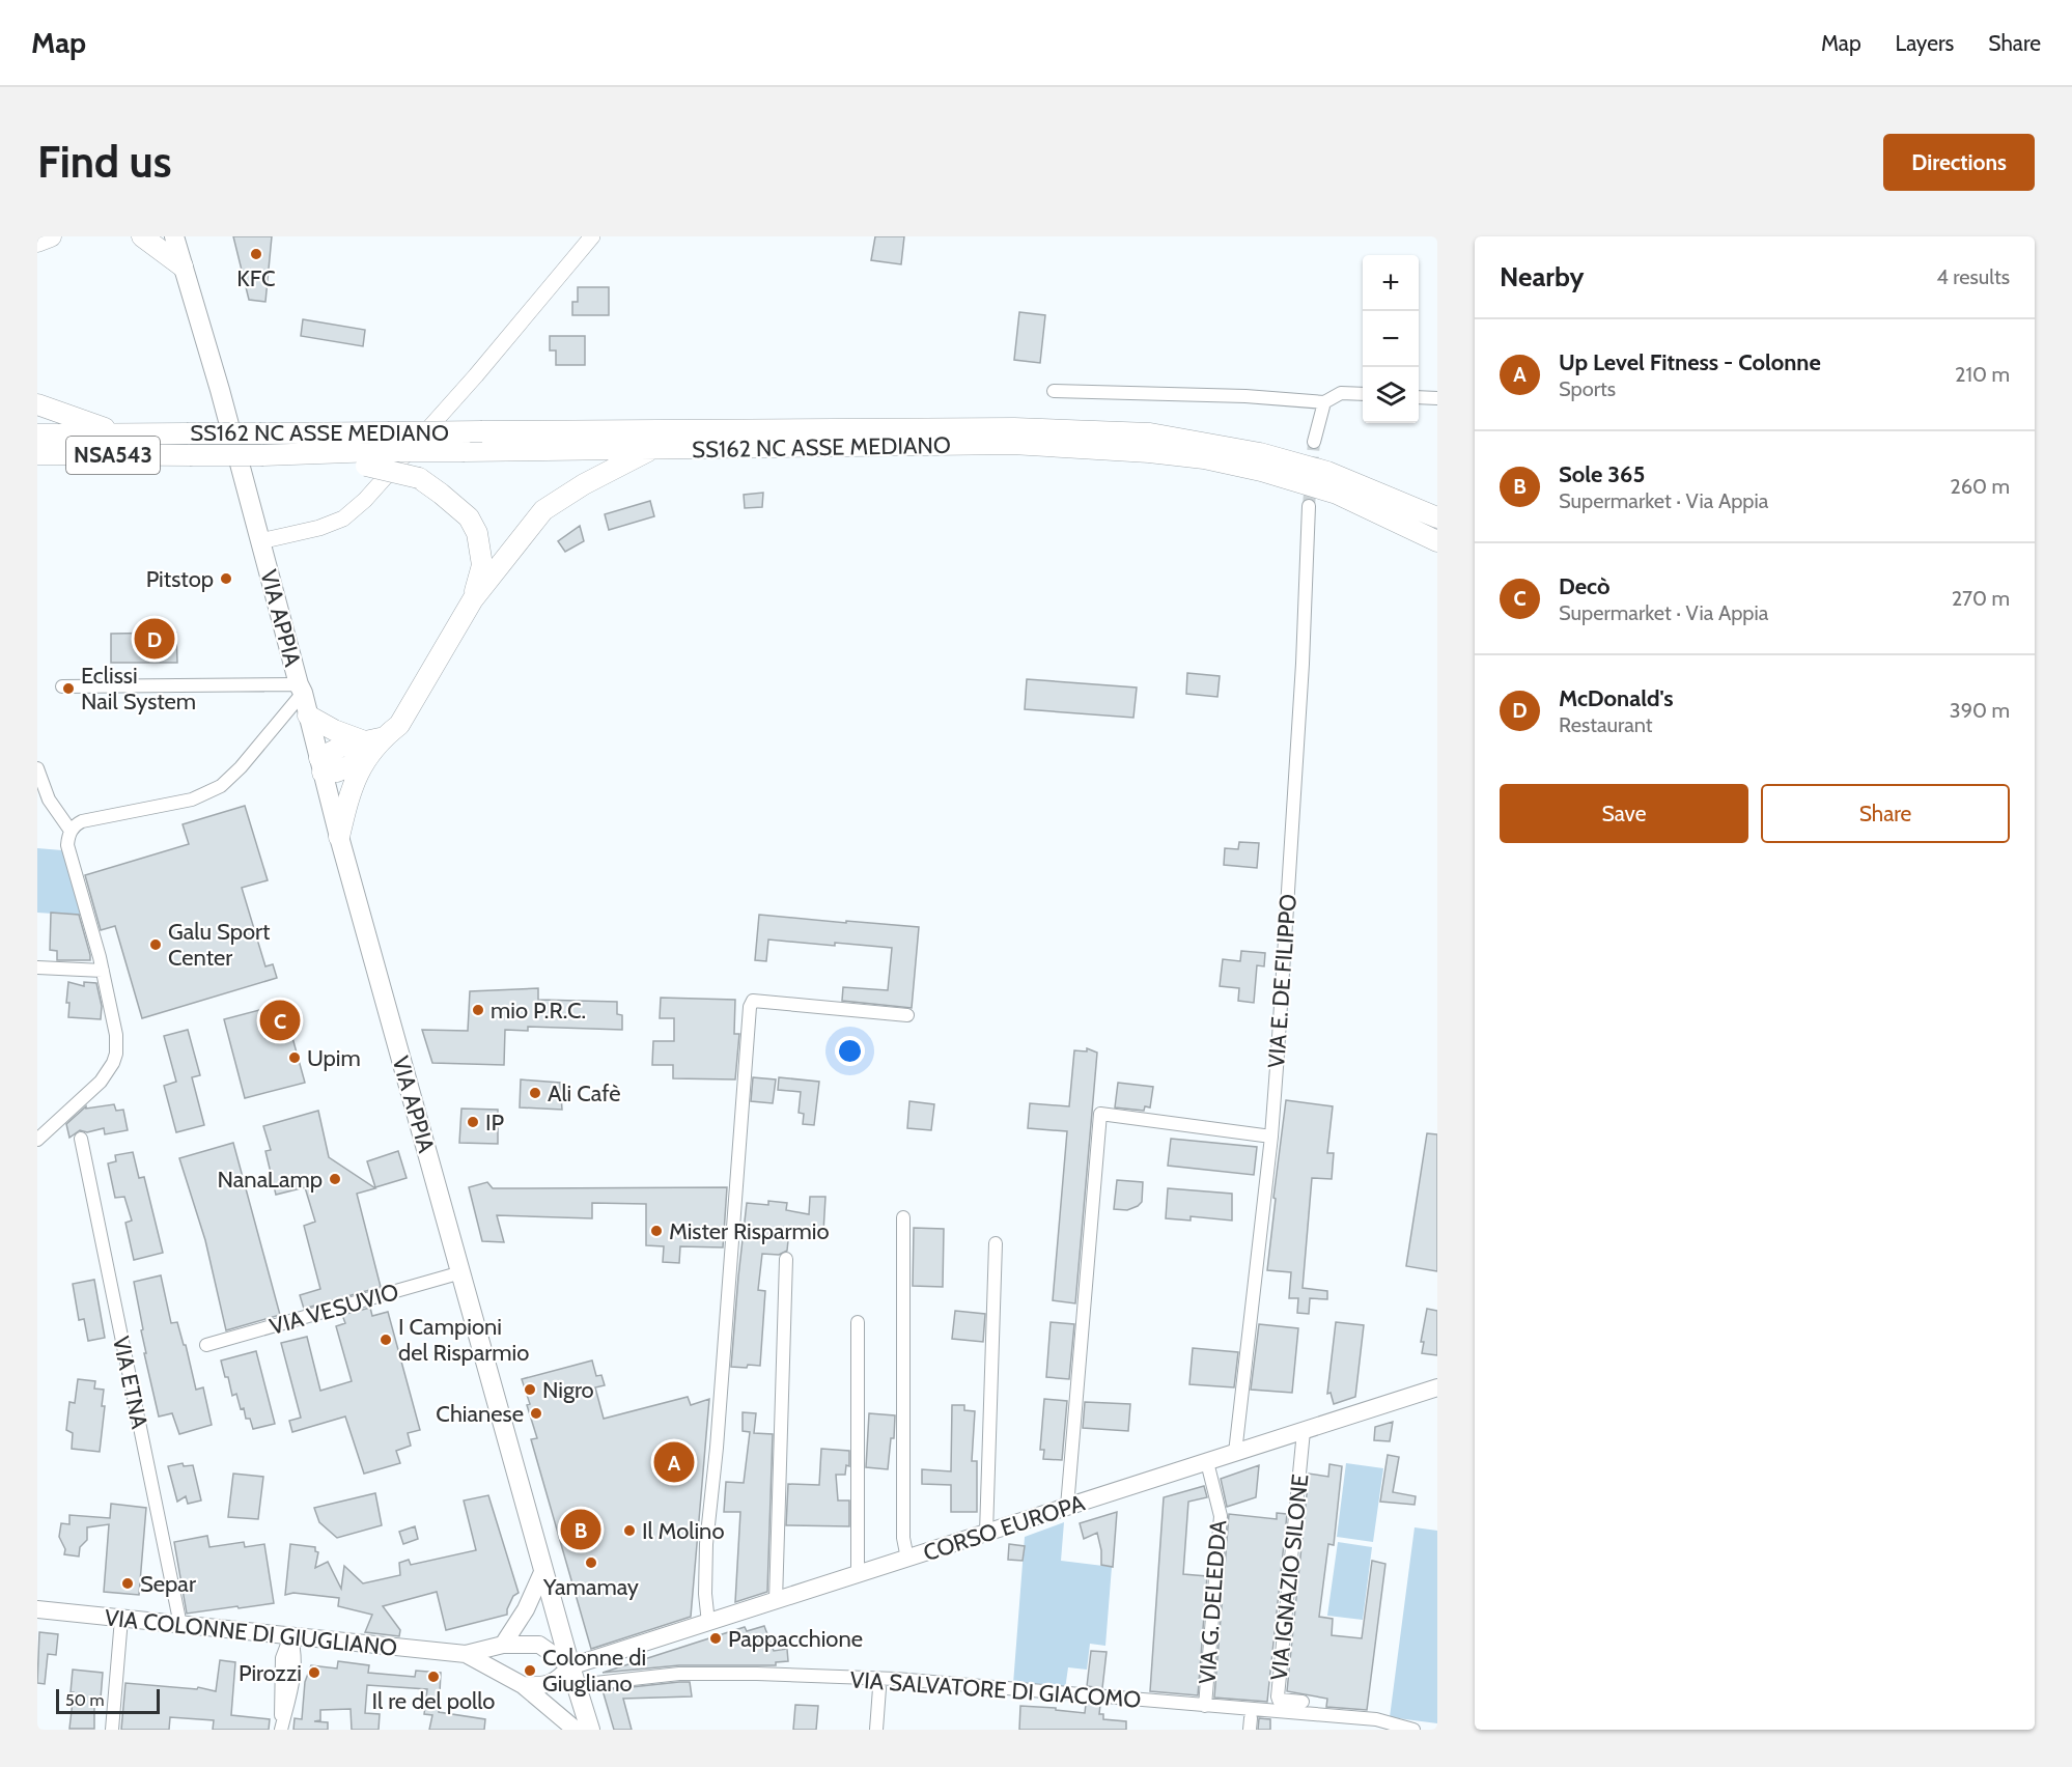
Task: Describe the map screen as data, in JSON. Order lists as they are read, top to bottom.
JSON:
{
  "streets": {
    "highway": ["SS162 NC ASSE MEDIANO", "NSA543"],
    "main road": ["VIA APPIA", "CORSO EUROPA", "VIA COLONNE DI GIUGLIANO"],
    "street": [
      "VIA E. DE FILIPPO",
      "VIA VESUVIO",
      "VIA ETNA",
      "VIA IGNAZIO SILONE",
      "VIA G. DELEDDA",
      "VIA SALVATORE DI GIACOMO"
    ]
  },
  "crossings": [
    ["SS162 NC ASSE MEDIANO", "NSA543"],
    ["VIA APPIA", "VIA VESUVIO"],
    ["VIA APPIA", "CORSO EUROPA"],
    ["VIA APPIA", "VIA COLONNE DI GIUGLIANO"],
    ["VIA APPIA", "VIA SALVATORE DI GIACOMO"],
    ["VIA E. DE FILIPPO", "CORSO EUROPA"],
    ["VIA ETNA", "VIA COLONNE DI GIUGLIANO"],
    ["CORSO EUROPA", "VIA IGNAZIO SILONE"],
    ["CORSO EUROPA", "VIA G. DELEDDA"],
    ["CORSO EUROPA", "VIA COLONNE DI GIUGLIANO"],
    ["CORSO EUROPA", "VIA SALVATORE DI GIACOMO"],
    ["VIA G. DELEDDA", "VIA SALVATORE DI GIACOMO"],
    ["VIA COLONNE DI GIUGLIANO", "VIA SALVATORE DI GIACOMO"]
  ],
  "places": [
    "KFC",
    "Pitstop",
    "Eclissi Nail System",
    "Galu Sport Center",
    "mio P.R.C.",
    "Upim",
    "Ali Cafè",
    "IP",
    "NanaLamp",
    "Mister Risparmio",
    "I Campioni del Risparmio",
    "Nigro",
    "Chianese",
    "Il Molino",
    "Yamamay",
    "Separ",
    "Pappacchione",
    "Colonne di Giugliano",
    "Pirozzi",
    "Il re del pollo"
  ],
  "scale_bar": "50 m",
  "page": {
    "header": "Map",
    "nav": ["Map", "Layers", "Share"],
    "buttons": [
      "Directions",
      ["Save", "Share"]
    ],
    "title": "Find us",
    "heading": ["Nearby", "4 results"],
    "map_buttons": ["+", "−"],
    "list": [
      {
        "mark": "A",
        "name": "Up Level Fitness - Colonne",
        "note": "Sports",
        "value": "210 m"
      },
      {
        "mark": "B",
        "name": "Sole 365",
        "note": "Supermarket · Via Appia",
        "value": "260 m"
      },
      {
        "mark": "C",
        "name": "Decò",
        "note": "Supermarket · Via Appia",
        "value": "270 m"
      },
      {
        "mark": "D",
        "name": "McDonald's",
        "note": "Restaurant",
        "value": "390 m"
      }
    ],
    "pins": [
      "D",
      "C",
      "A",
      "B"
    ],
    "scale": "50 m"
  }
}
